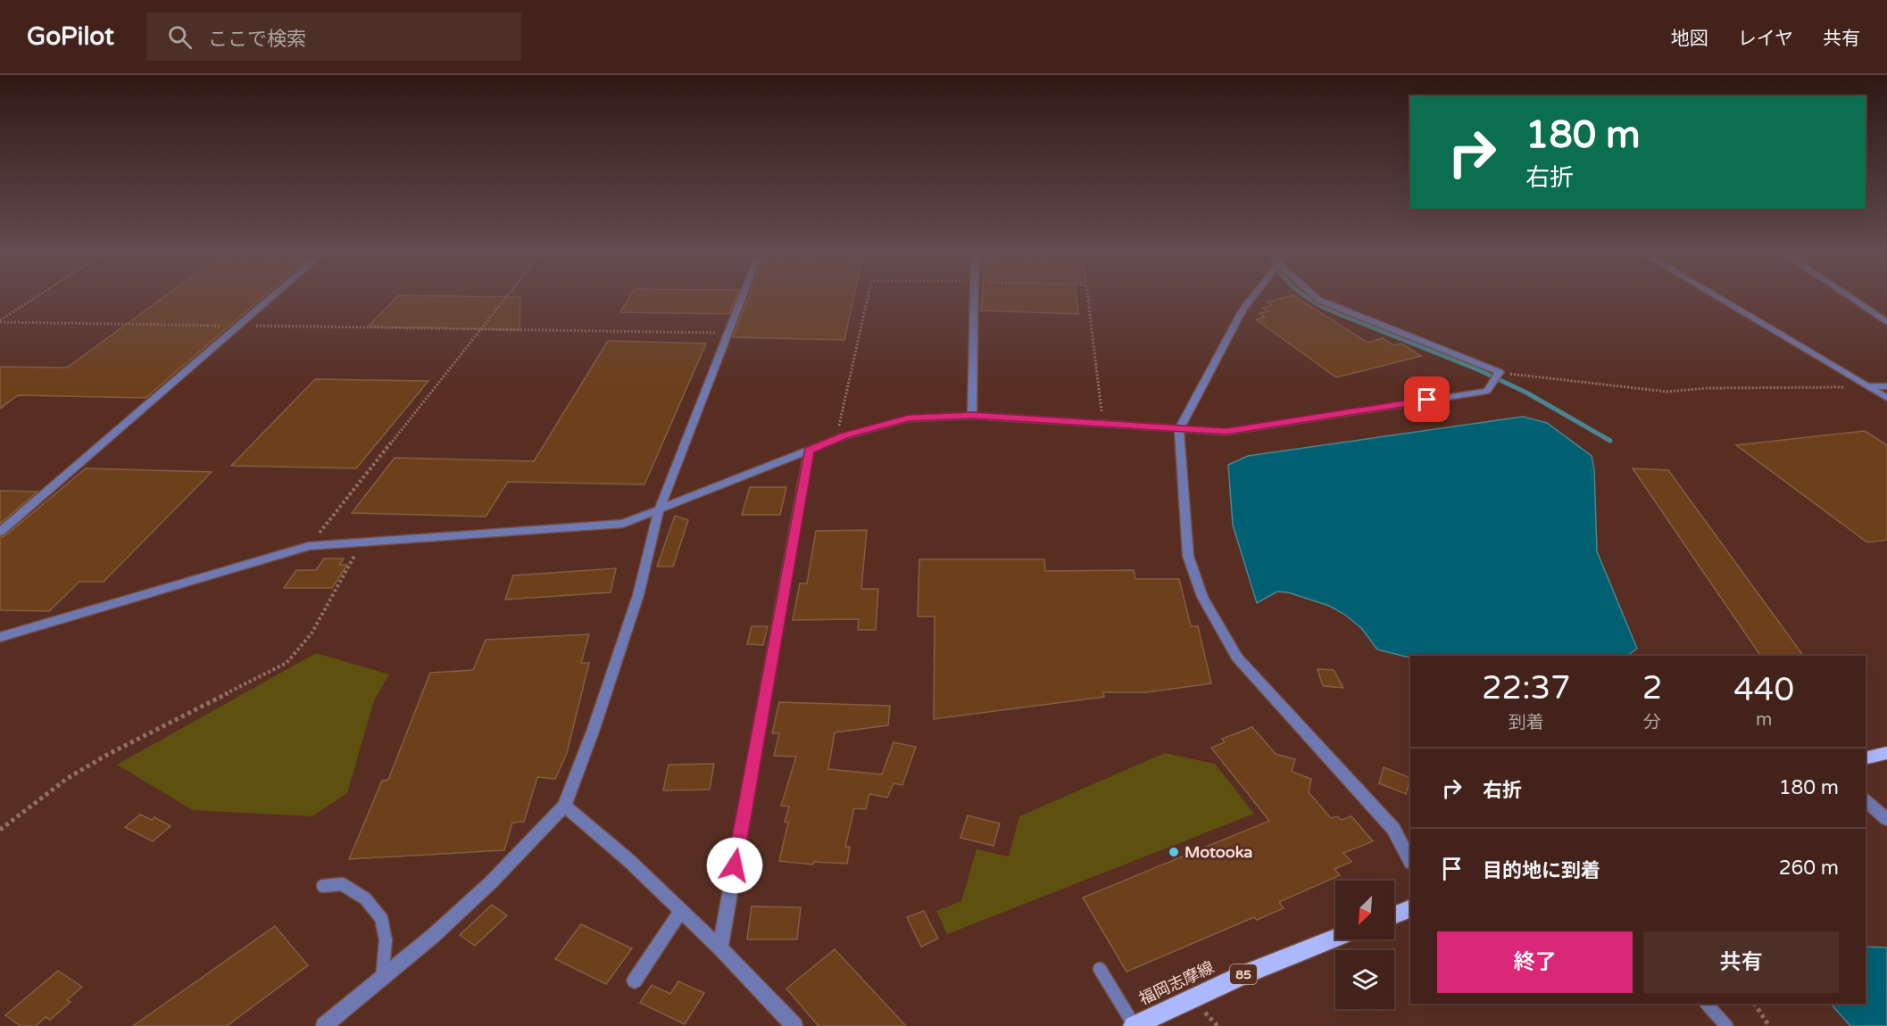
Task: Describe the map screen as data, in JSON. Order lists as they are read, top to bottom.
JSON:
{
  "streets": {
    "main road": ["85", "福岡志摩線"]
  },
  "places": ["Motooka"],
  "north": "bottom left",
  "page": {
    "header": "GoPilot",
    "search": "ここで検索",
    "nav": ["地図", "レイヤ", "共有"],
    "turn": ["180 m", "右折"],
    "eta": [
      "22:37",
      "到着",
      "2",
      "分",
      "440",
      "m"
    ],
    "list": [
      {
        "name": "右折",
        "value": "180 m"
      },
      {
        "name": "目的地に到着",
        "value": "260 m"
      }
    ],
    "buttons": ["終了", "共有"]
  }
}
